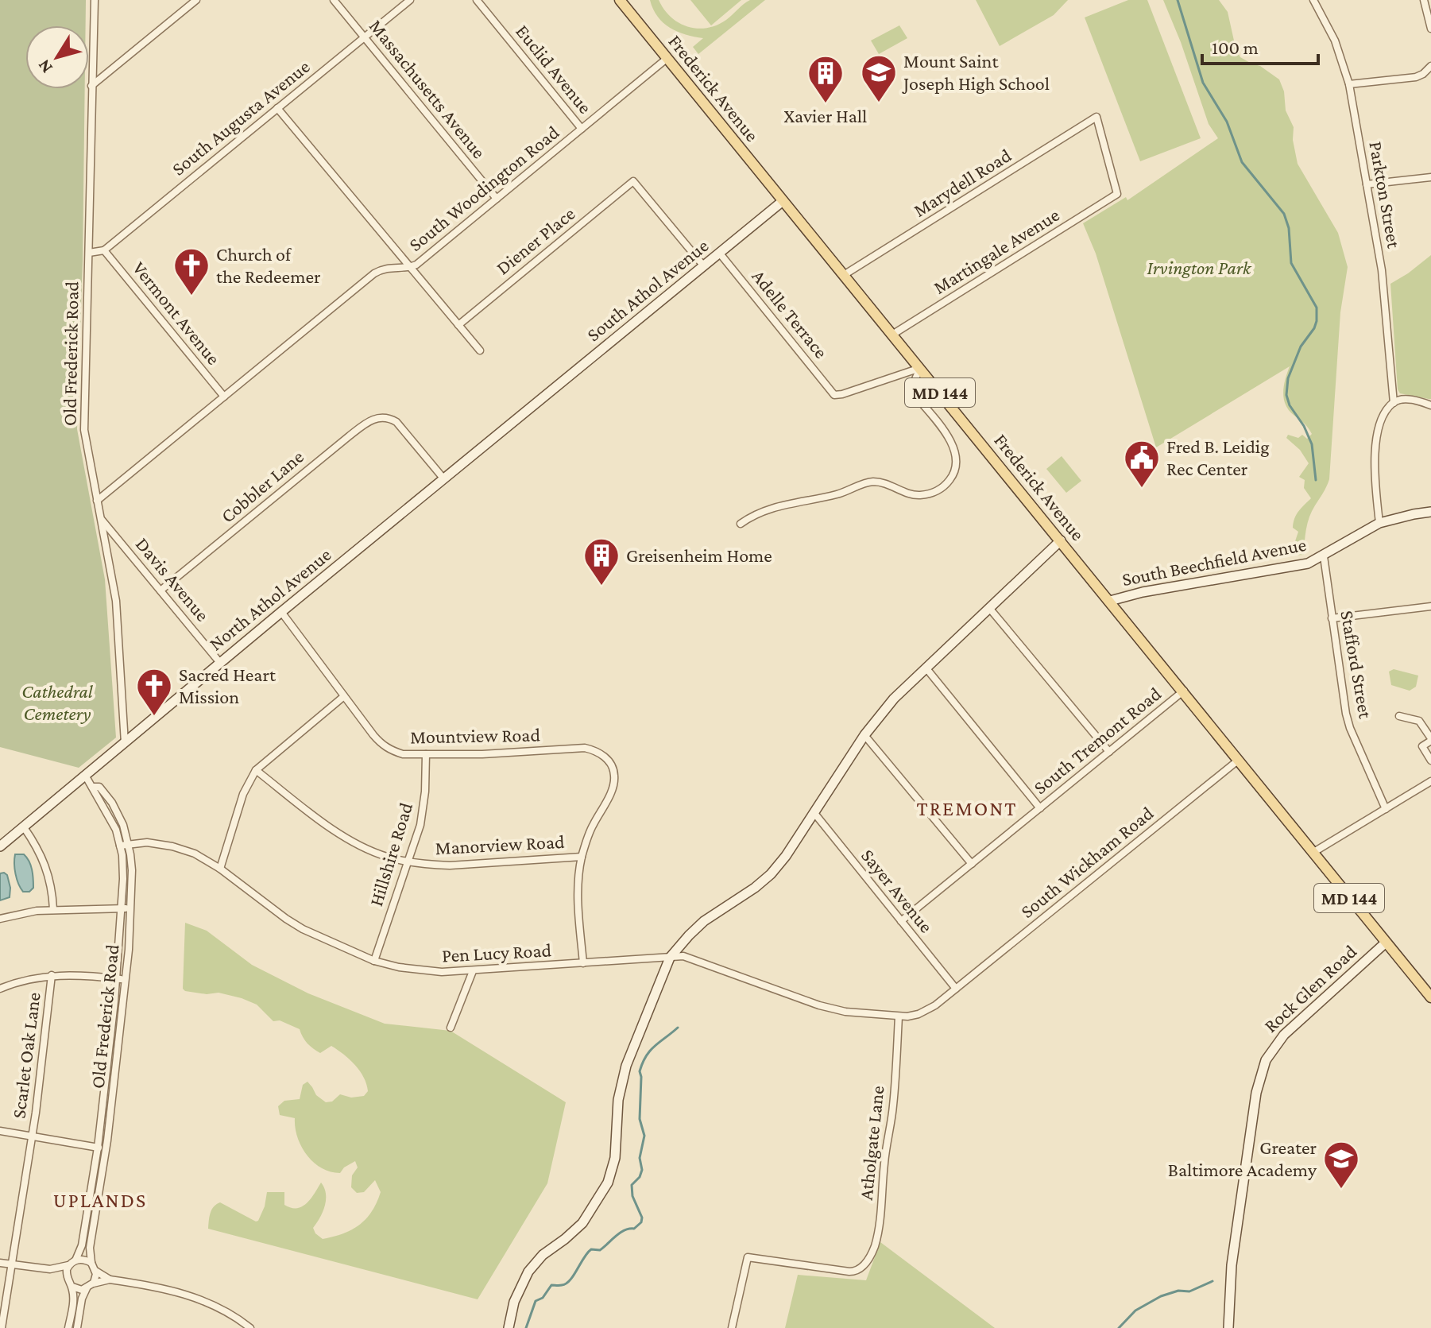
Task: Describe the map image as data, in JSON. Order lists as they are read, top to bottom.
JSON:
{
  "streets": {
    "main road": ["Frederick Avenue", "MD 144"],
    "street": [
      "Euclid Avenue",
      "Massachusetts Avenue",
      "South Augusta Avenue",
      "Marydell Road",
      "South Woodington Road",
      "Parkton Street",
      "Diener Place",
      "Martingale Avenue",
      "South Athol Avenue",
      "Vermont Avenue",
      "Adelle Terrace",
      "Old Frederick Road",
      "Cobbler Lane",
      "South Beechfield Avenue",
      "Davis Avenue",
      "North Athol Avenue",
      "Stafford Street",
      "Mountview Road",
      "South Tremont Road",
      "Manorview Road",
      "Hillshire Road",
      "South Wickham Road",
      "Sayer Avenue",
      "Pen Lucy Road",
      "Rock Glen Road",
      "Scarlet Oak Lane",
      "Atholgate Lane"
    ]
  },
  "crossings": [
    ["Euclid Avenue", "South Woodington Road"],
    ["Frederick Avenue", "Marydell Road"],
    ["Frederick Avenue", "South Woodington Road"],
    ["Frederick Avenue", "Martingale Avenue"],
    ["Frederick Avenue", "South Athol Avenue"],
    ["Frederick Avenue", "Adelle Terrace"],
    ["Frederick Avenue", "South Beechfield Avenue"],
    ["Frederick Avenue", "South Tremont Road"],
    ["Frederick Avenue", "South Wickham Road"],
    ["Frederick Avenue", "Rock Glen Road"],
    ["Massachusetts Avenue", "South Augusta Avenue"],
    ["Massachusetts Avenue", "South Woodington Road"],
    ["South Augusta Avenue", "Vermont Avenue"],
    ["Marydell Road", "Martingale Avenue"],
    ["South Woodington Road", "Vermont Avenue"],
    ["South Woodington Road", "Old Frederick Road"],
    ["Diener Place", "South Athol Avenue"],
    ["South Athol Avenue", "Adelle Terrace"],
    ["South Athol Avenue", "North Athol Avenue"],
    ["Old Frederick Road", "Davis Avenue"],
    ["Old Frederick Road", "North Athol Avenue"],
    ["Old Frederick Road", "Pen Lucy Road"],
    ["Cobbler Lane", "Davis Avenue"],
    ["Cobbler Lane", "North Athol Avenue"],
    ["South Beechfield Avenue", "Stafford Street"],
    ["Davis Avenue", "North Athol Avenue"],
    ["North Athol Avenue", "Mountview Road"],
    ["Mountview Road", "Manorview Road"],
    ["Mountview Road", "Hillshire Road"],
    ["South Tremont Road", "Sayer Avenue"],
    ["Manorview Road", "Hillshire Road"],
    ["Hillshire Road", "Pen Lucy Road"],
    ["South Wickham Road", "Sayer Avenue"],
    ["South Wickham Road", "Pen Lucy Road"],
    ["South Wickham Road", "Atholgate Lane"],
    ["Pen Lucy Road", "Atholgate Lane"]
  ],
  "districts": ["TREMONT", "UPLANDS"],
  "parks": ["Irvington Park", "Cathedral Cemetery"],
  "places": {
    "school or university": ["Mount Saint Joseph High School", "Greater Baltimore Academy"],
    "building": ["Xavier Hall", "Greisenheim Home"],
    "church": ["Church of the Redeemer", "Sacred Heart Mission"],
    "public building": ["Fred B. Leidig Rec Center"]
  },
  "scale_bar": "100 m",
  "north": "bottom left"
}
